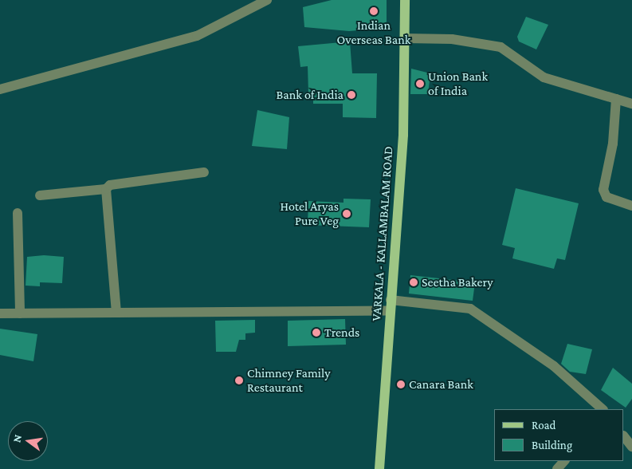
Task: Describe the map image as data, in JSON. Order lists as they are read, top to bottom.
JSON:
{
  "streets": {
    "main road": ["VARKALA - KALLAMBALAM ROAD"]
  },
  "places": [
    "Indian Overseas Bank",
    "Union Bank of India",
    "Bank of India",
    "Hotel Aryas Pure Veg",
    "Seetha Bakery",
    "Trends",
    "Chimney Family Restaurant",
    "Canara Bank"
  ],
  "legend": ["Road", "Building"],
  "north": "left"
}
